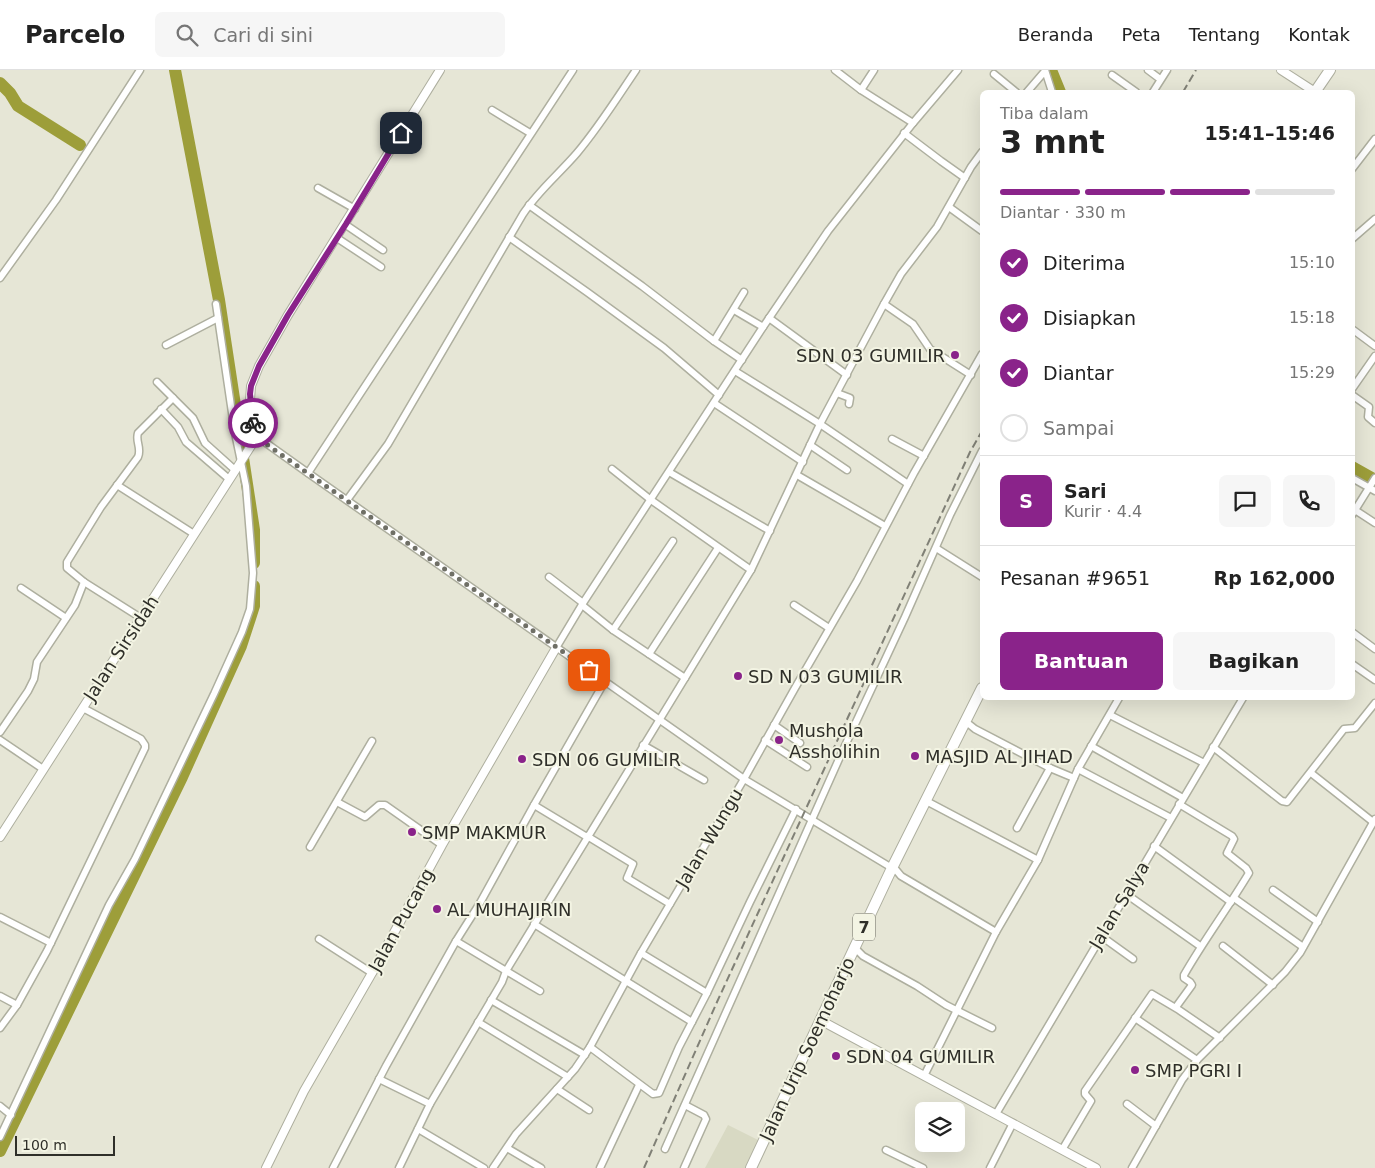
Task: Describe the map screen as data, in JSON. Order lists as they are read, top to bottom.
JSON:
{
  "streets": {
    "highway": ["7", "Jalan Urip Soemoharjo"],
    "street": [
      "Jalan Sirsidah",
      "Jalan Wungu",
      "Jalan Salya",
      "Jalan Pucang"
    ]
  },
  "crossings": [
    ["Jalan Sirsidah", "Jalan Wungu"],
    ["Jalan Wungu", "Jalan Pucang"]
  ],
  "places": [
    "SDN 03 GUMILIR",
    "SD N 03 GUMILIR",
    "Mushola Assholihin",
    "MASJID AL JIHAD",
    "SDN 06 GUMILIR",
    "SMP MAKMUR",
    "AL MUHAJIRIN",
    "SDN 04 GUMILIR",
    "SMP PGRI I"
  ],
  "scale_bar": "100 m",
  "page": {
    "header": "Parcelo",
    "search": "Cari di sini",
    "nav": [
      "Beranda",
      "Peta",
      "Tentang",
      "Kontak"
    ],
    "heading": ["3 mnt", "Tiba dalam", "15:41–15:46"],
    "panel": [
      "Sari",
      "Kurir · 4.4",
      "Pesanan #9651",
      "Rp 162,000"
    ],
    "bar": "Diantar · 330 m",
    "list": [
      ["Diterima", "15:10"],
      ["Disiapkan", "15:18"],
      ["Diantar", "15:29"],
      "Sampai"
    ],
    "round": "S",
    "buttons": ["Bantuan", "Bagikan"],
    "scale": "100 m"
  }
}
